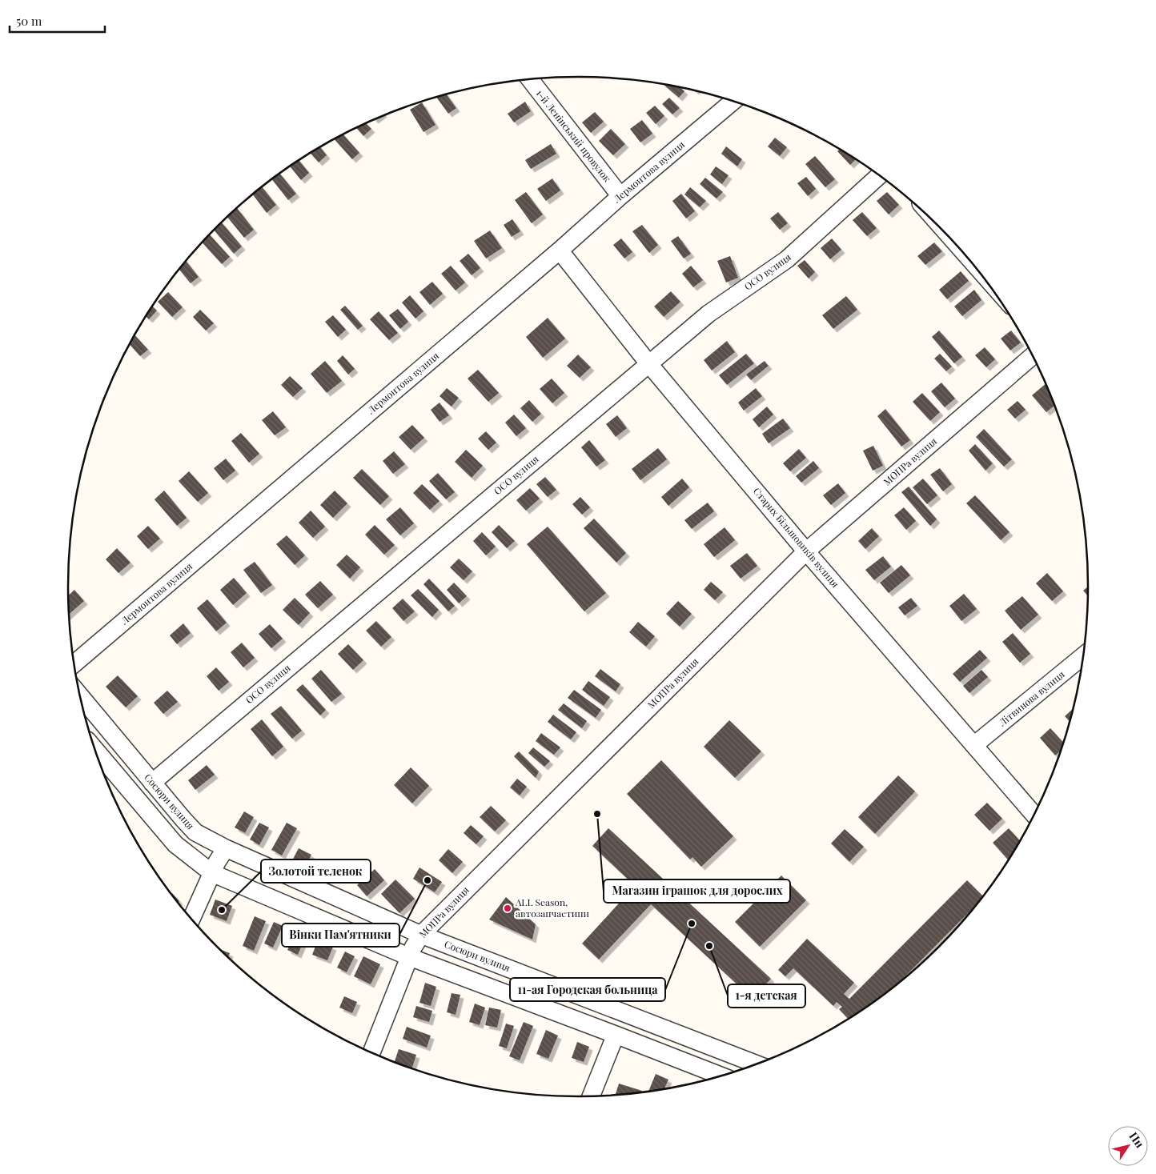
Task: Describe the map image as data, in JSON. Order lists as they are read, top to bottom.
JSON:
{
  "streets": {
    "street": [
      "1-й Ленінський провулок",
      "Лермонтова вулиця",
      "ОСО вулиця",
      "МОПРа вулиця",
      "Старих Більшовиків вулиця",
      "Літвинова вулиця",
      "Сосюри вулиця"
    ]
  },
  "crossings": [
    ["1-й Ленінський провулок", "Лермонтова вулиця"],
    ["Лермонтова вулиця", "Старих Більшовиків вулиця"],
    ["ОСО вулиця", "Старих Більшовиків вулиця"],
    ["ОСО вулиця", "Сосюри вулиця"],
    ["МОПРа вулиця", "Старих Більшовиків вулиця"],
    ["МОПРа вулиця", "Сосюри вулиця"],
    ["Старих Більшовиків вулиця", "Літвинова вулиця"]
  ],
  "places": [
    "Магазин іграшок для дорослих",
    "Вінки Пам'ятники",
    "ALL Season, автозапчастини",
    "Золотой теленок",
    "11-ая Городская больница",
    "1-я детская"
  ],
  "scale_bar": "50 m",
  "north": "top right"
}
